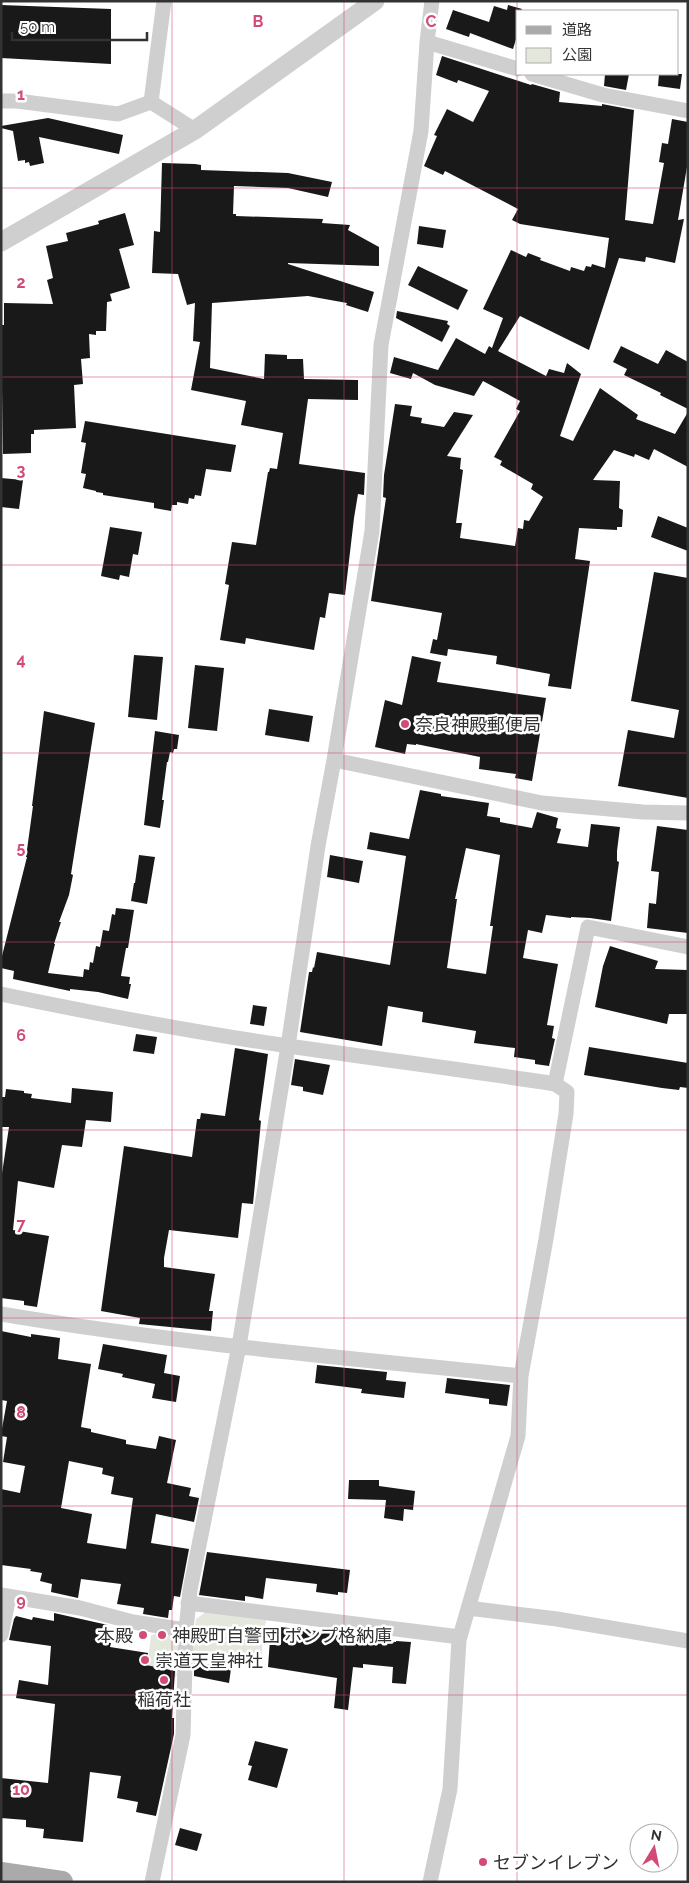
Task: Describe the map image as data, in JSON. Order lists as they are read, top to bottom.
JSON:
{
  "places": [
    "奈良神殿郵便局",
    "本殿",
    "神殿町自警団 ポンプ格納庫",
    "崇道天皇神社",
    "稲荷社",
    "セブンイレブン"
  ],
  "legend": ["道路", "公園"],
  "scale_bar": "50 m",
  "north": "top",
  "grid": {
    "columns": ["B", "C"],
    "rows": [
      "1",
      "2",
      "3",
      "4",
      "5",
      "6",
      "7",
      "8",
      "9",
      "10"
    ]
  }
}
